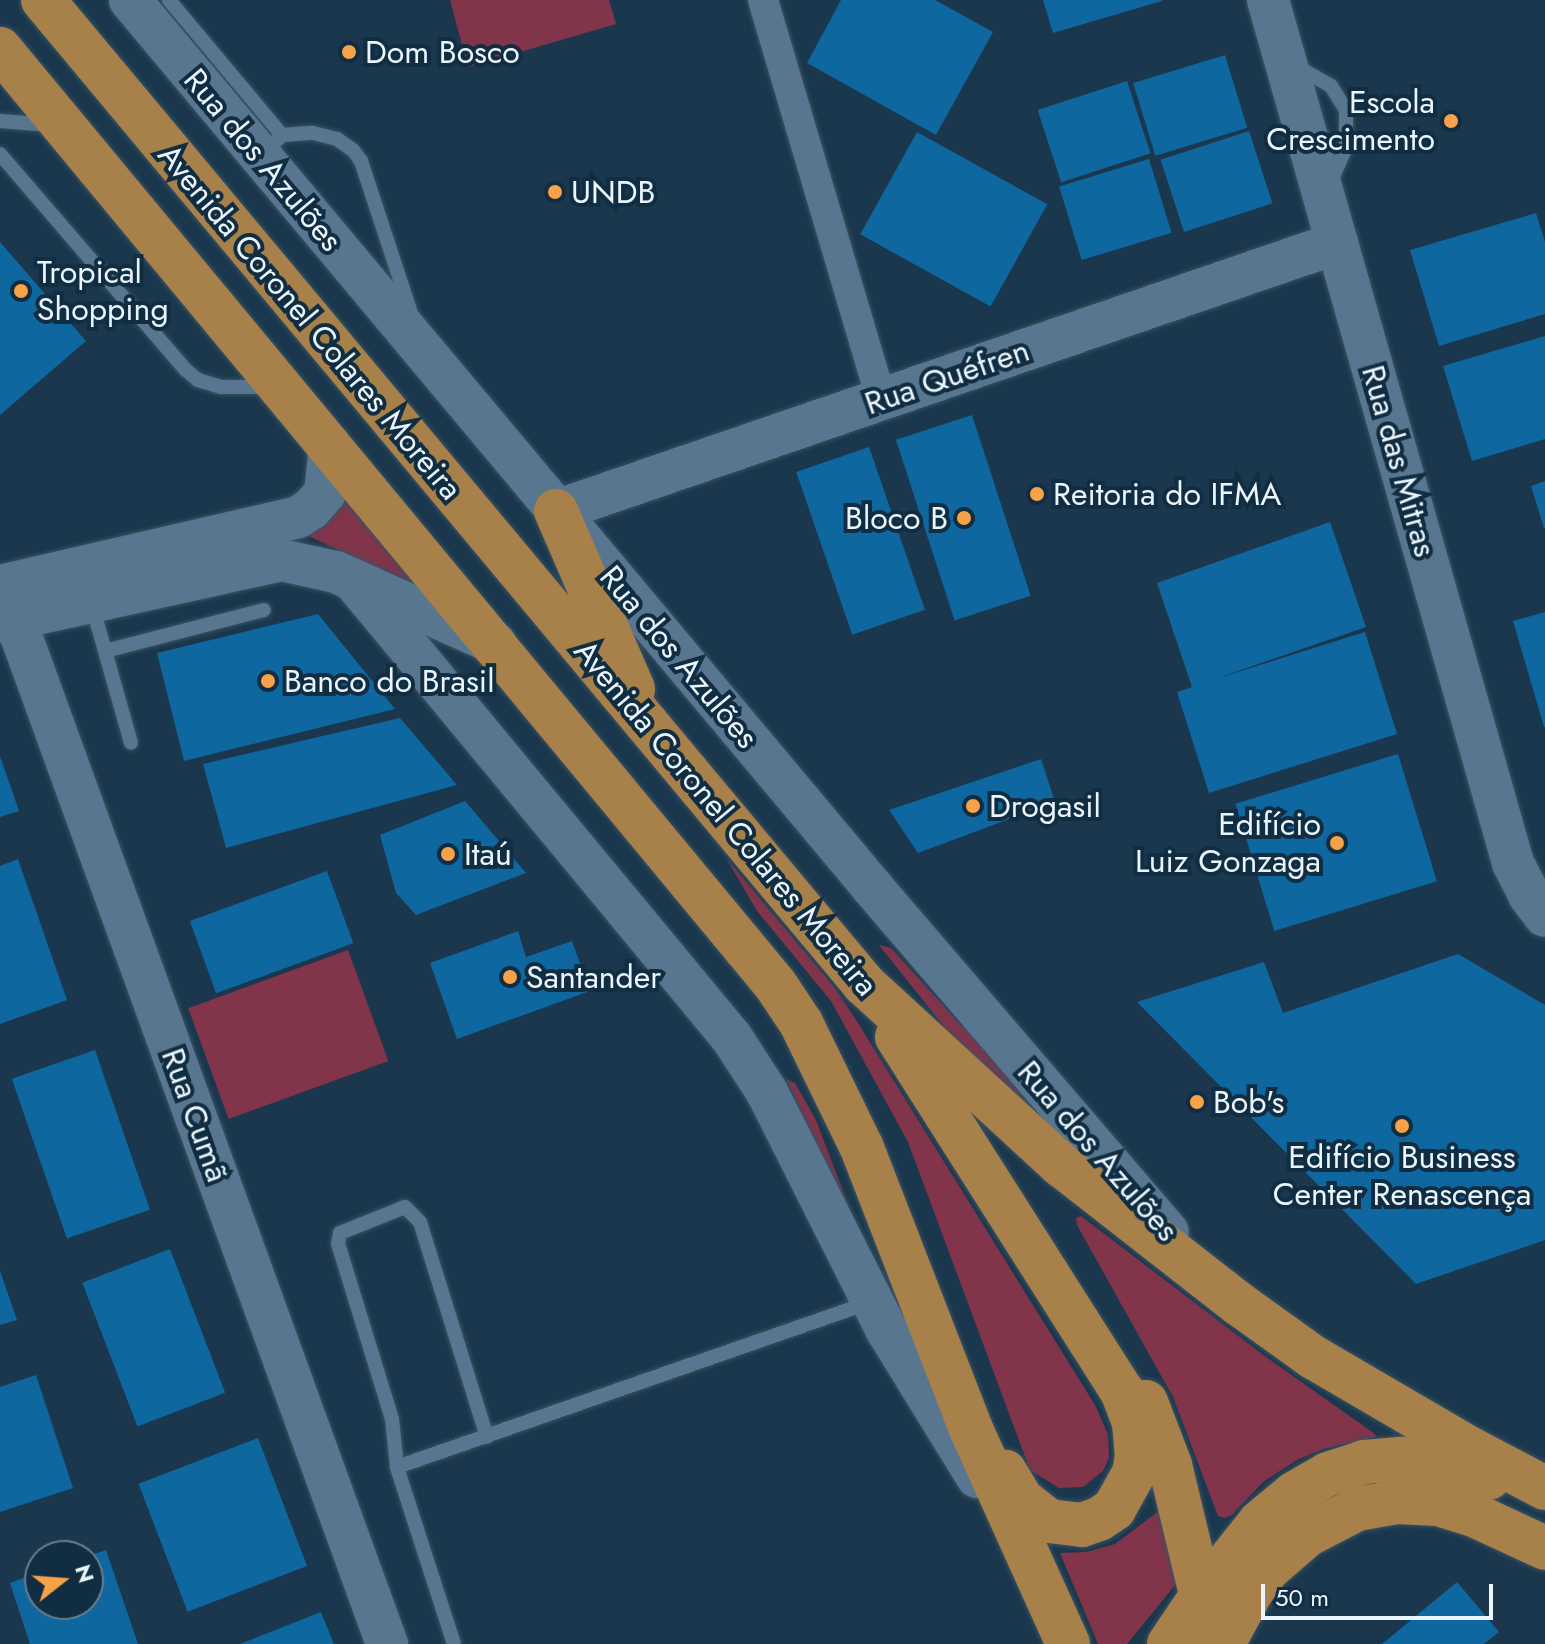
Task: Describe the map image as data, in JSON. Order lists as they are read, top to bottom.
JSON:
{
  "streets": {
    "main road": ["Avenida Coronel Colares Moreira"],
    "street": [
      "Rua dos Azulões",
      "Rua Quéfren",
      "Rua das Mitras",
      "Rua Cumã"
    ]
  },
  "crossings": [
    ["Rua dos Azulões", "Avenida Coronel Colares Moreira"],
    ["Rua dos Azulões", "Rua Quéfren"],
    ["Rua Quéfren", "Rua das Mitras"]
  ],
  "places": [
    "Dom Bosco",
    "Escola Crescimento",
    "UNDB",
    "Tropical Shopping",
    "Reitoria do IFMA",
    "Bloco B",
    "Banco do Brasil",
    "Drogasil",
    "Edifício Luiz Gonzaga",
    "Itaú",
    "Santander",
    "Bob's",
    "Edifício Business Center Renascença"
  ],
  "scale_bar": "50 m",
  "north": "right"
}
